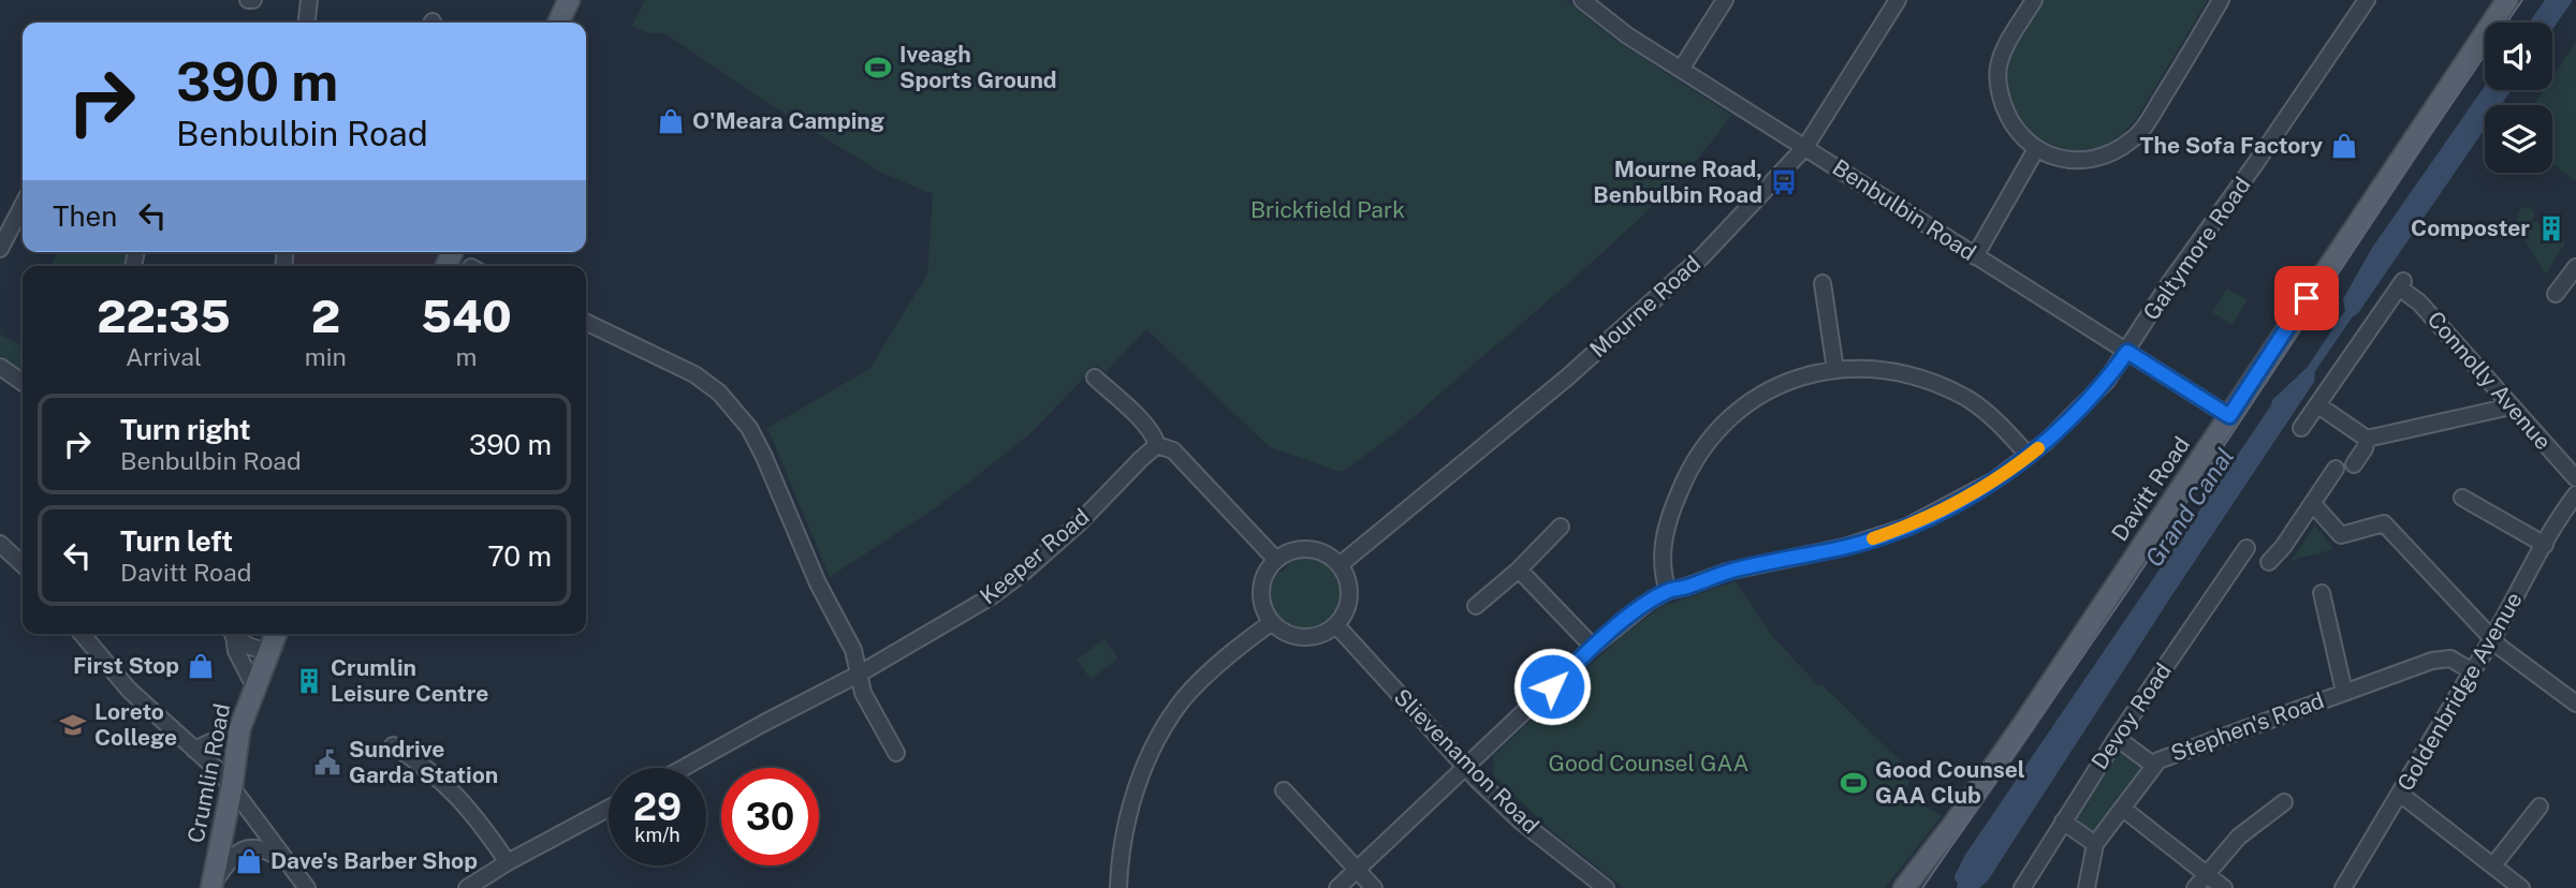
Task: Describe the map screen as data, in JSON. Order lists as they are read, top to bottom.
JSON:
{
  "streets": {
    "main road": ["Davitt Road", "Crumlin Road"],
    "street": [
      "Benbulbin Road",
      "Galtymore Road",
      "Mourne Road",
      "Connolly Avenue",
      "Keeper Road",
      "Goldenbridge Avenue",
      "Devoy Road",
      "Stephen's Road",
      "Slievenamon Road"
    ]
  },
  "crossings": [
    ["Benbulbin Road", "Galtymore Road"],
    ["Benbulbin Road", "Mourne Road"],
    ["Benbulbin Road", "Davitt Road"],
    ["Galtymore Road", "Slievenamon Road"],
    ["Mourne Road", "Slievenamon Road"],
    ["Goldenbridge Avenue", "Stephen's Road"],
    ["Devoy Road", "Stephen's Road"]
  ],
  "water": ["Grand Canal"],
  "parks": ["Brickfield Park", "Good Counsel GAA"],
  "places": {
    "sports": ["Iveagh Sports Ground", "Good Counsel GAA Club"],
    "shop": [
      "O'Meara Camping",
      "The Sofa Factory",
      "First Stop",
      "Dave's Barber Shop"
    ],
    "bus stop": ["Mourne Road, Benbulbin Road"],
    "building": ["Composter", "Crumlin Leisure Centre"],
    "school or university": ["Loreto College"],
    "public building": ["Sundrive Garda Station"]
  },
  "page": {
    "turn": ["390 m", "Benbulbin Road"],
    "then": "Then",
    "eta": [
      "22:35",
      "Arrival",
      "2",
      "min",
      "540",
      "m"
    ],
    "list": [
      {
        "name": "Turn right",
        "note": "Benbulbin Road",
        "value": "390 m"
      },
      {
        "name": "Turn left",
        "note": "Davitt Road",
        "value": "70 m"
      }
    ],
    "speed": "29 km/h",
    "limit": "30"
  }
}
